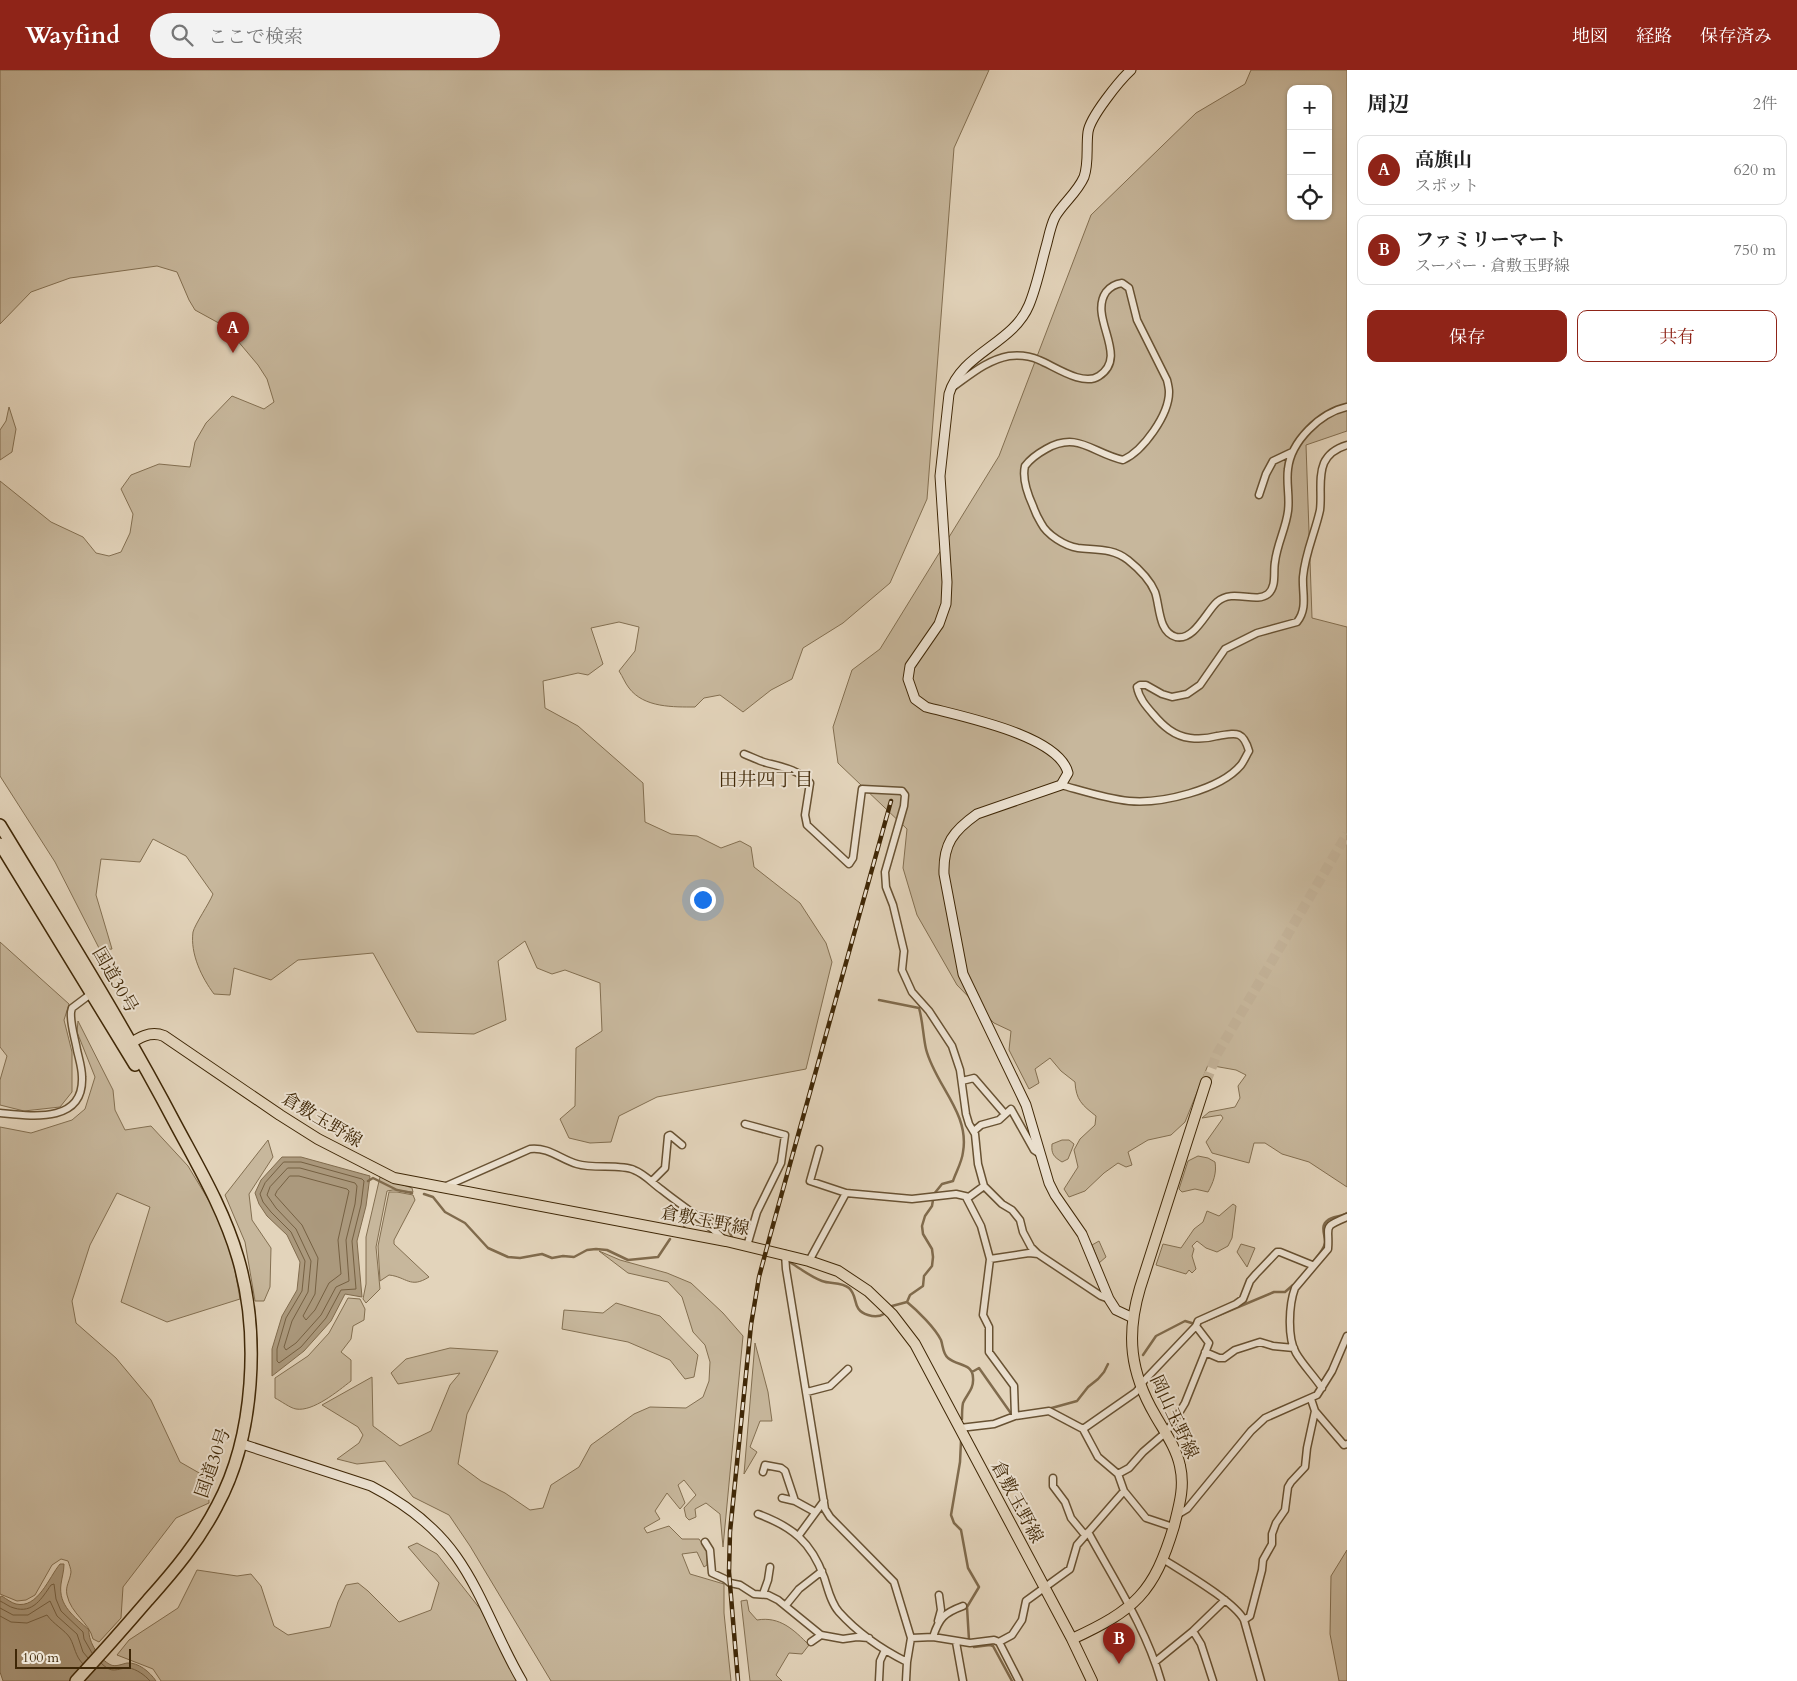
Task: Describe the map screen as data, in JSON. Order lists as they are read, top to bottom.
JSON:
{
  "streets": {
    "highway": ["国道30号"],
    "main road": ["倉敷玉野線", "岡山玉野線"]
  },
  "crossings": [
    ["国道30号", "倉敷玉野線"],
    ["倉敷玉野線", "岡山玉野線"]
  ],
  "districts": ["田井四丁目"],
  "scale_bar": "100 m",
  "page": {
    "header": "Wayfind",
    "search": "ここで検索",
    "nav": ["地図", "経路", "保存済み"],
    "heading": ["周辺", "2件"],
    "map_buttons": ["+", "−"],
    "list": [
      {
        "mark": "A",
        "name": "高旗山",
        "note": "スポット",
        "value": "620 m"
      },
      {
        "mark": "B",
        "name": "ファミリーマート",
        "note": "スーパー · 倉敷玉野線",
        "value": "750 m"
      }
    ],
    "buttons": ["保存", "共有"],
    "pins": ["A", "B"],
    "scale": "100 m"
  }
}
